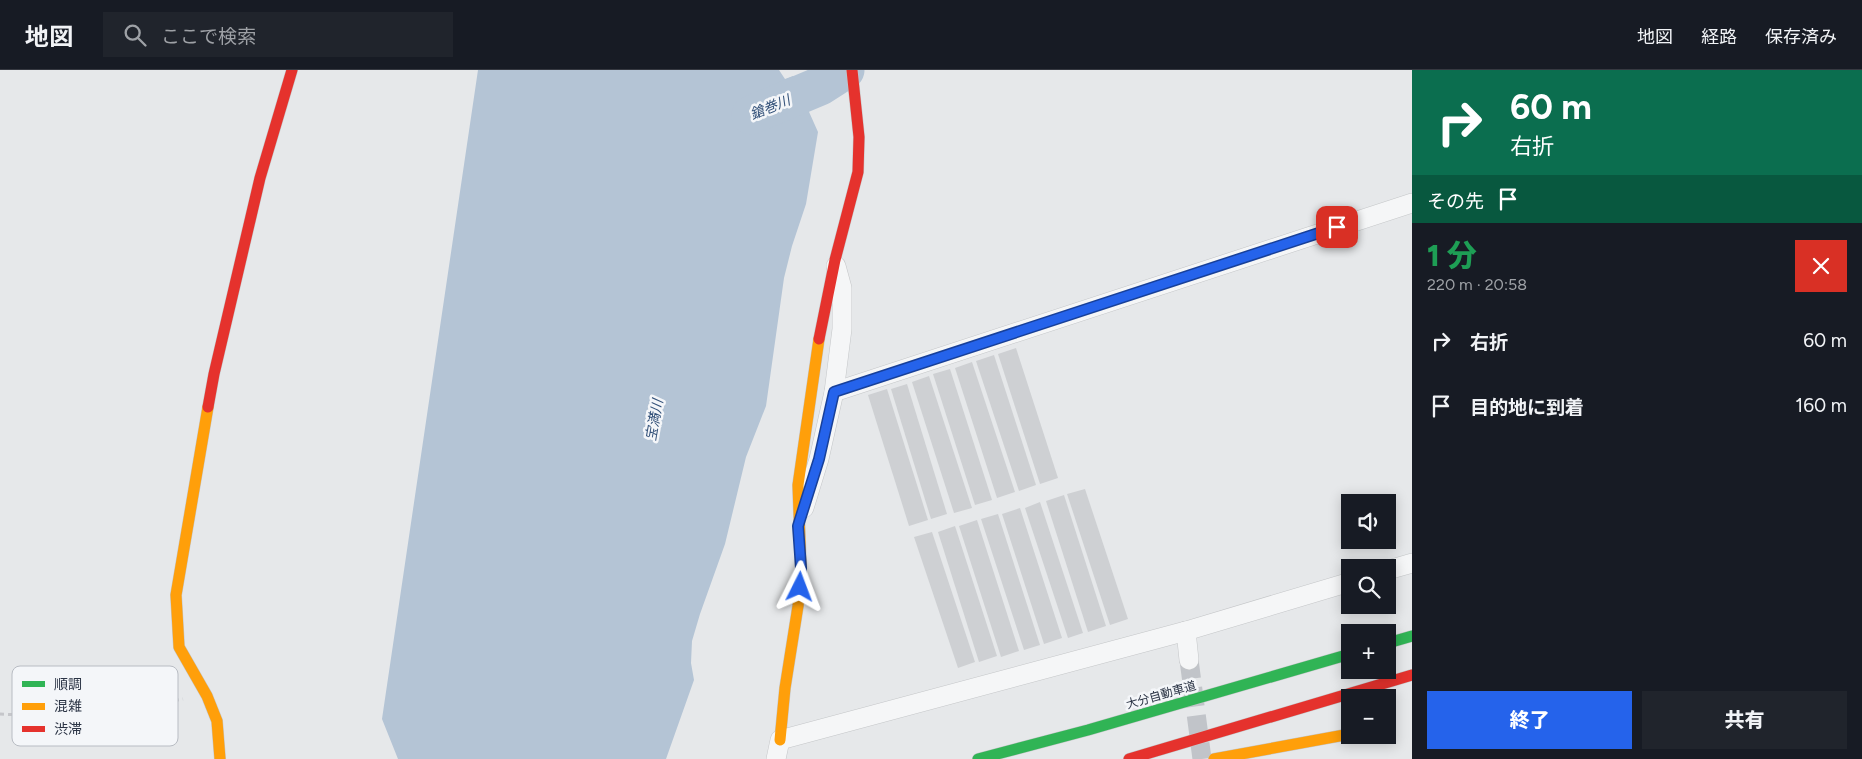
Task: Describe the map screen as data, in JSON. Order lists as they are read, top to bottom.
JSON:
{
  "streets": {
    "main road": ["大分自動車道"]
  },
  "water": ["鎗巻川", "宝満川"],
  "legend": ["順調", "混雑", "渋滞"],
  "page": {
    "header": "地図",
    "search": "ここで検索",
    "nav": ["地図", "経路", "保存済み"],
    "turn": ["60 m", "右折"],
    "then": "その先",
    "heading": ["1 分", "220 m · 20:58"],
    "list": [
      {
        "name": "右折",
        "value": "60 m"
      },
      {
        "name": "目的地に到着",
        "value": "160 m"
      }
    ],
    "map_buttons": ["+", "−"],
    "buttons": ["終了", "共有"]
  }
}
